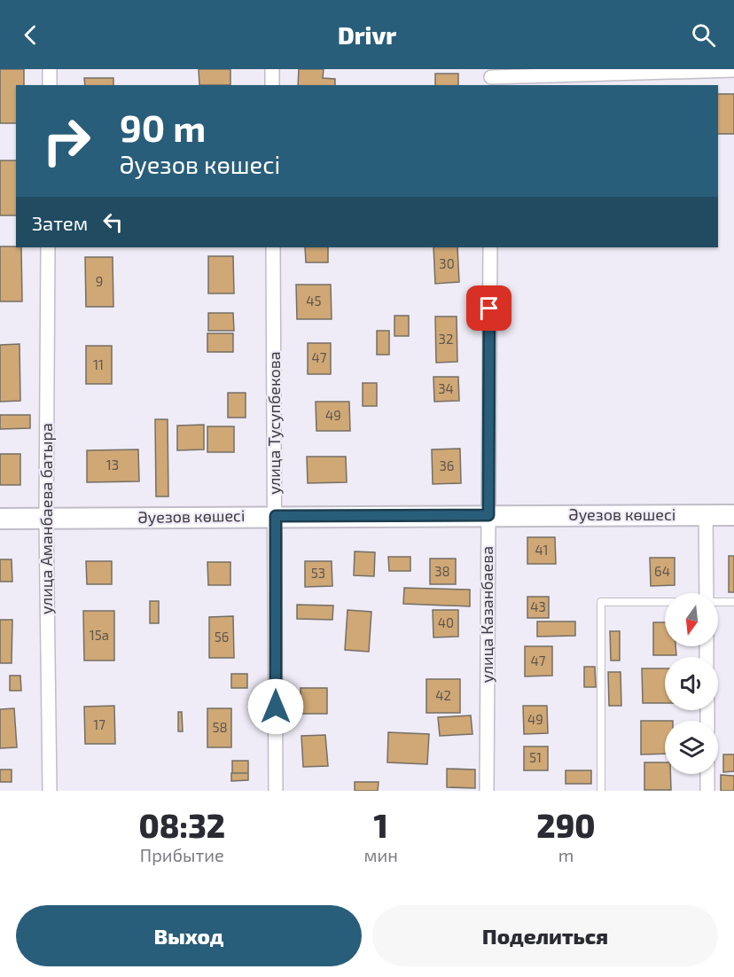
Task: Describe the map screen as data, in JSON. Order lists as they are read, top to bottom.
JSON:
{
  "streets": {
    "main road": ["Әуезов көшесі"],
    "street": ["улица Тусупбекова", "улица Аманбаева батыра", "улица Казанбаева"]
  },
  "crossings": [
    ["улица Тусупбекова", "Әуезов көшесі"],
    ["Әуезов көшесі", "улица Аманбаева батыра"],
    ["Әуезов көшесі", "улица Казанбаева"]
  ],
  "house_numbers": [
    "30",
    "9",
    "45",
    "32",
    "47",
    "11",
    "34",
    "49",
    "13",
    "36",
    "41",
    "38",
    "64",
    "53",
    "43",
    "40",
    "15а",
    "56",
    "47",
    "42",
    "49",
    "17",
    "58",
    "51"
  ],
  "north": "bottom",
  "page": {
    "header": "Drivr",
    "turn": ["90 m", "Әуезов көшесі"],
    "then": "Затем",
    "eta": [
      "08:32",
      "Прибытие",
      "1",
      "мин",
      "290",
      "m"
    ],
    "buttons": ["Выход", "Поделиться"]
  }
}
